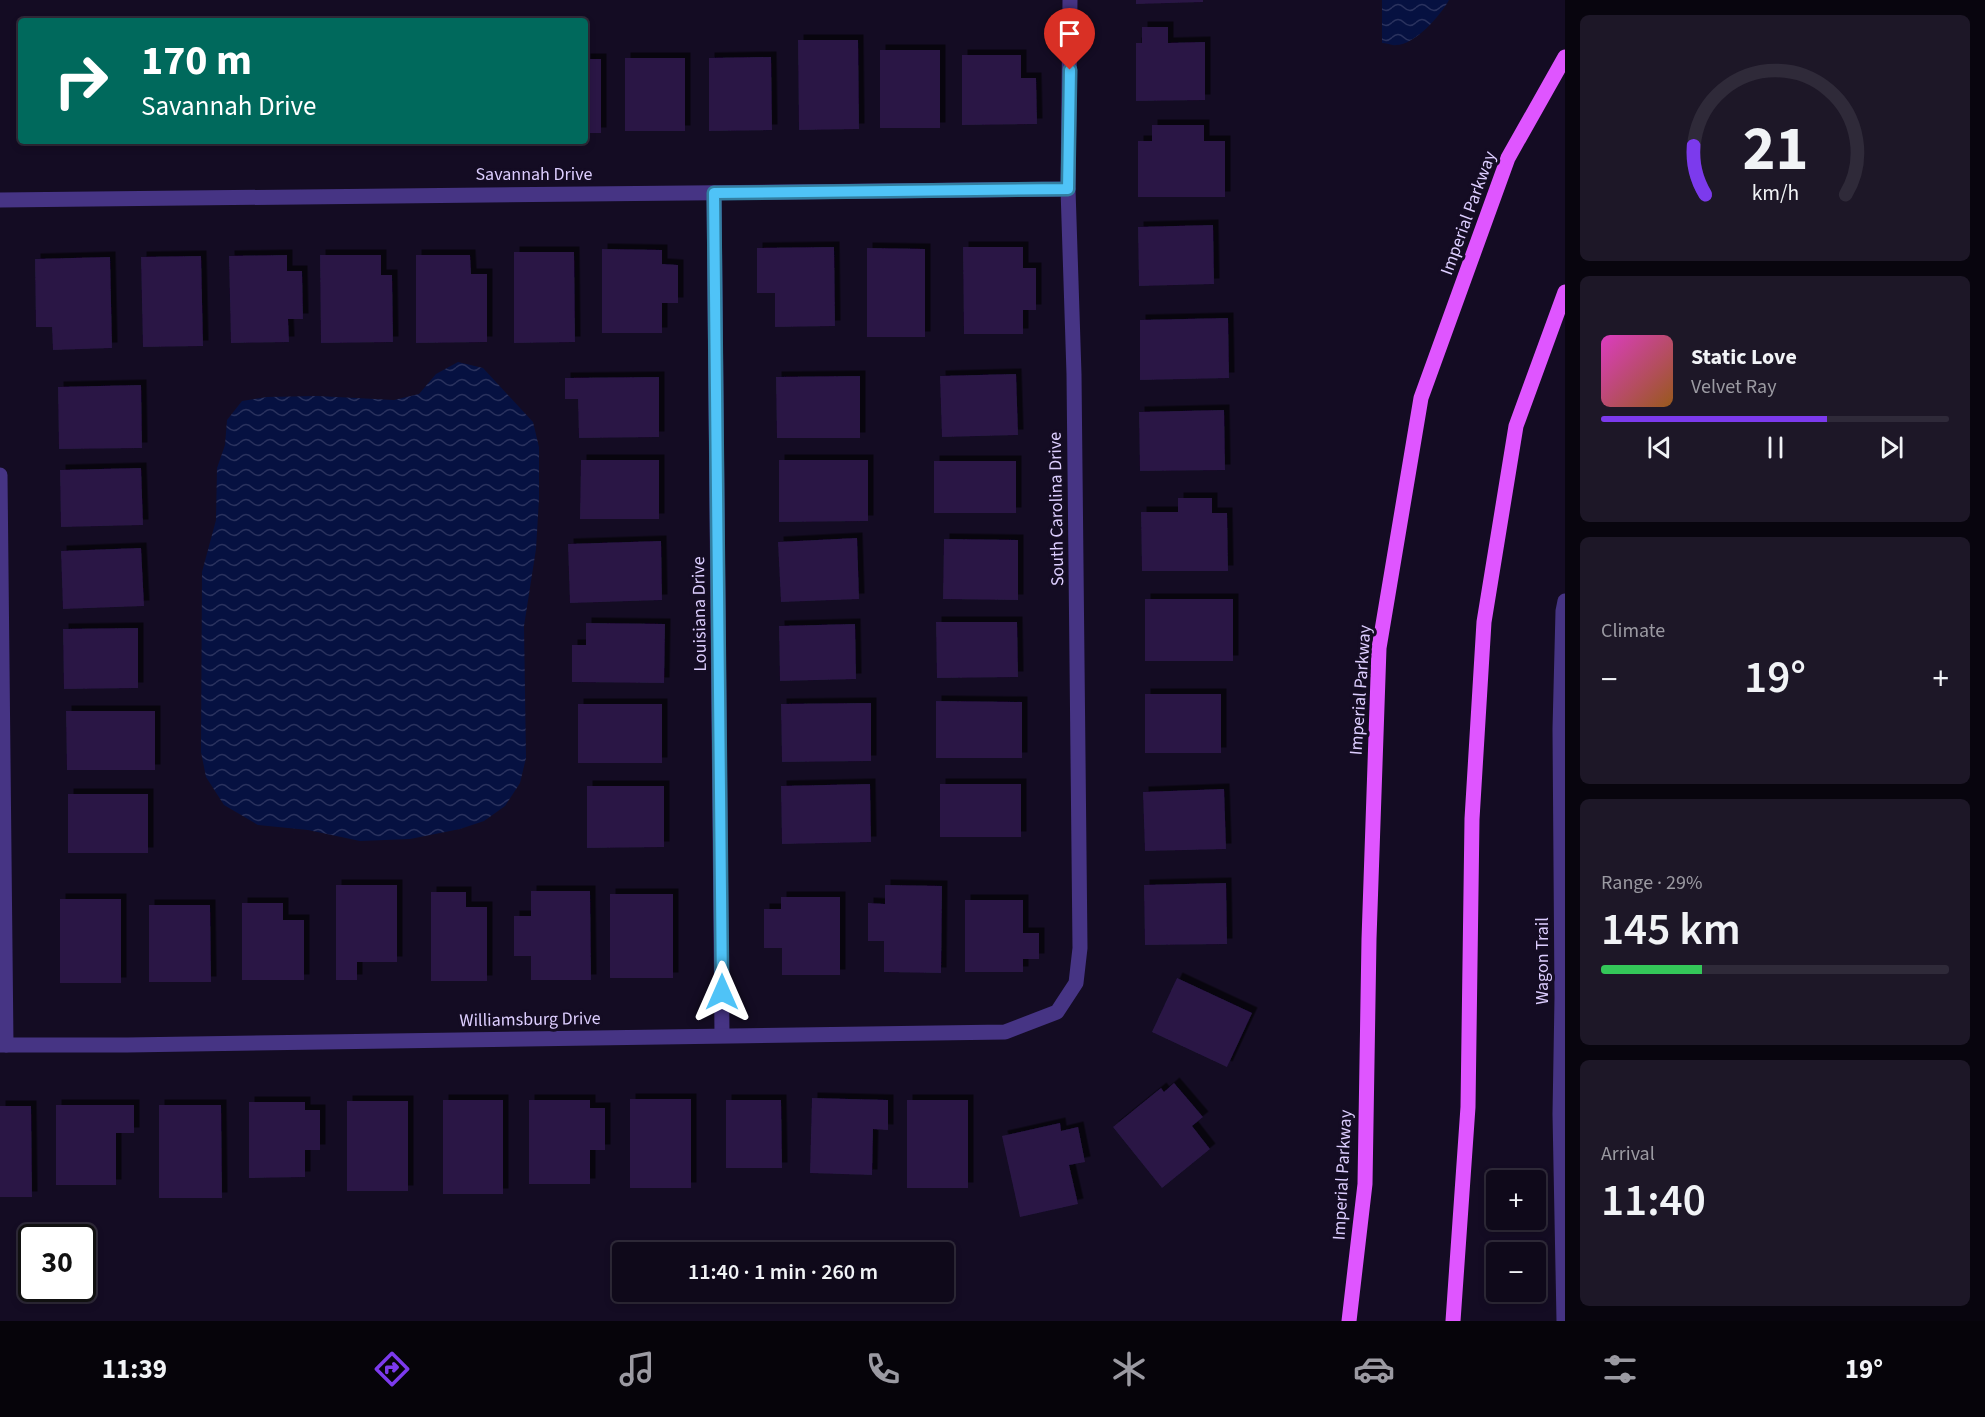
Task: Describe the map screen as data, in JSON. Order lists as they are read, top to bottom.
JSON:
{
  "streets": {
    "main road": ["Imperial Parkway"],
    "street": [
      "Savannah Drive",
      "South Carolina Drive",
      "Louisiana Drive",
      "Wagon Trail",
      "Williamsburg Drive"
    ]
  },
  "crossings": [
    ["Savannah Drive", "South Carolina Drive"],
    ["Savannah Drive", "Louisiana Drive"],
    ["South Carolina Drive", "Williamsburg Drive"],
    ["Louisiana Drive", "Williamsburg Drive"]
  ],
  "page": {
    "turn": ["170 m", "Savannah Drive"],
    "song": ["Static Love", "Velvet Ray"],
    "tile": [
      "Climate",
      ["Range · 29%", "145 km"],
      ["Arrival", "11:40"]
    ],
    "heat": ["−", "19°", "+"],
    "map_buttons": ["+", "−"],
    "limit": "30",
    "trip": "11:40 · 1 min · 260 m",
    "tabs": ["11:39", "19°"],
    "gauge": ["21", "km/h"]
  }
}
